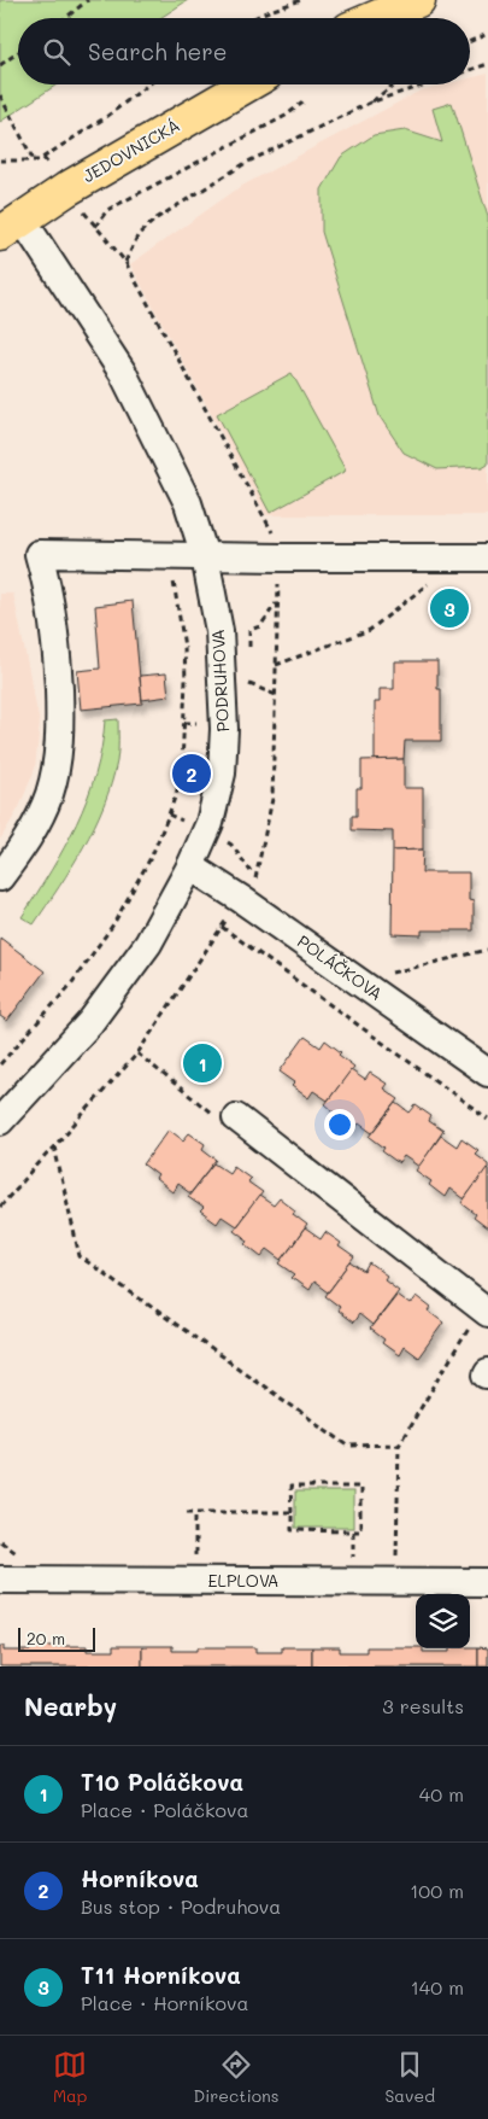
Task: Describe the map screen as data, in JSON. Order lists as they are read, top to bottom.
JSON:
{
  "streets": {
    "main road": ["JEDOVNICKÁ"],
    "street": ["PODRUHOVA", "POLÁČKOVA", "ELPLOVA"]
  },
  "crossings": [
    ["JEDOVNICKÁ", "PODRUHOVA"],
    ["PODRUHOVA", "POLÁČKOVA"]
  ],
  "scale_bar": "20 m",
  "page": {
    "search": "Search here",
    "pins": ["3", "2", "1"],
    "scale": "20 m",
    "heading": ["Nearby", "3 results"],
    "list": [
      {
        "mark": "1",
        "name": "T10 Poláčkova",
        "note": "Place · Poláčkova",
        "value": "40 m"
      },
      {
        "mark": "2",
        "name": "Horníkova",
        "note": "Bus stop · Podruhova",
        "value": "100 m"
      },
      {
        "mark": "3",
        "name": "T11 Horníkova",
        "note": "Place · Horníkova",
        "value": "140 m"
      }
    ],
    "nav": ["Map", "Directions", "Saved"]
  }
}
